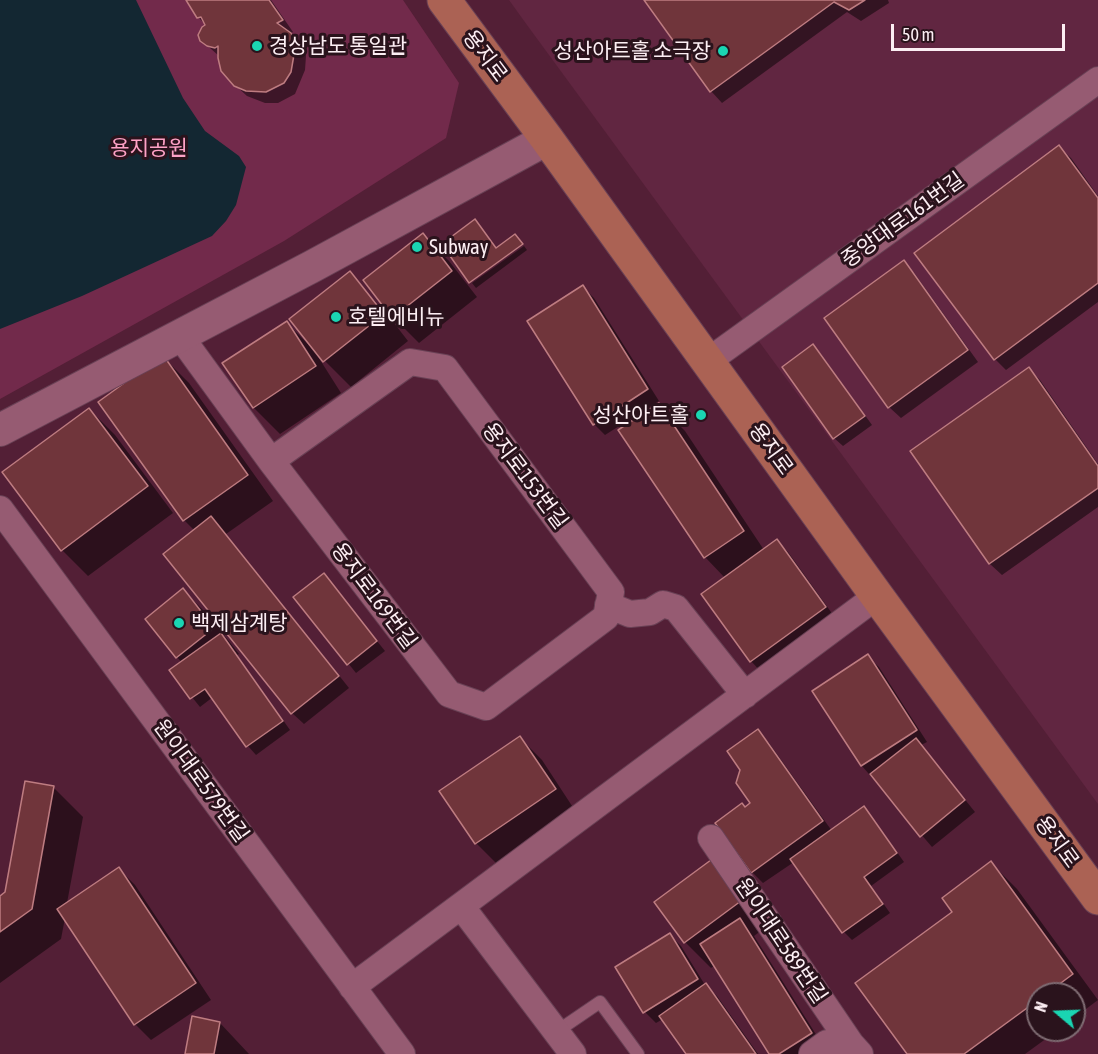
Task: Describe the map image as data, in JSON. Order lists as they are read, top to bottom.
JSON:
{
  "streets": {
    "main road": ["용지로"],
    "street": [
      "중앙대로161번길",
      "용지로153번길",
      "용지로169번길",
      "원이대로579번길",
      "원이대로589번길"
    ]
  },
  "crossings": [
    ["용지로", "중앙대로161번길"],
    ["용지로153번길", "용지로169번길"]
  ],
  "parks": ["용지공원"],
  "places": [
    "경상남도 통일관",
    "성산아트홀 소극장",
    "Subway",
    "호텔에비뉴",
    "성산아트홀",
    "백제삼계탕"
  ],
  "scale_bar": "50 m",
  "north": "left"
}
